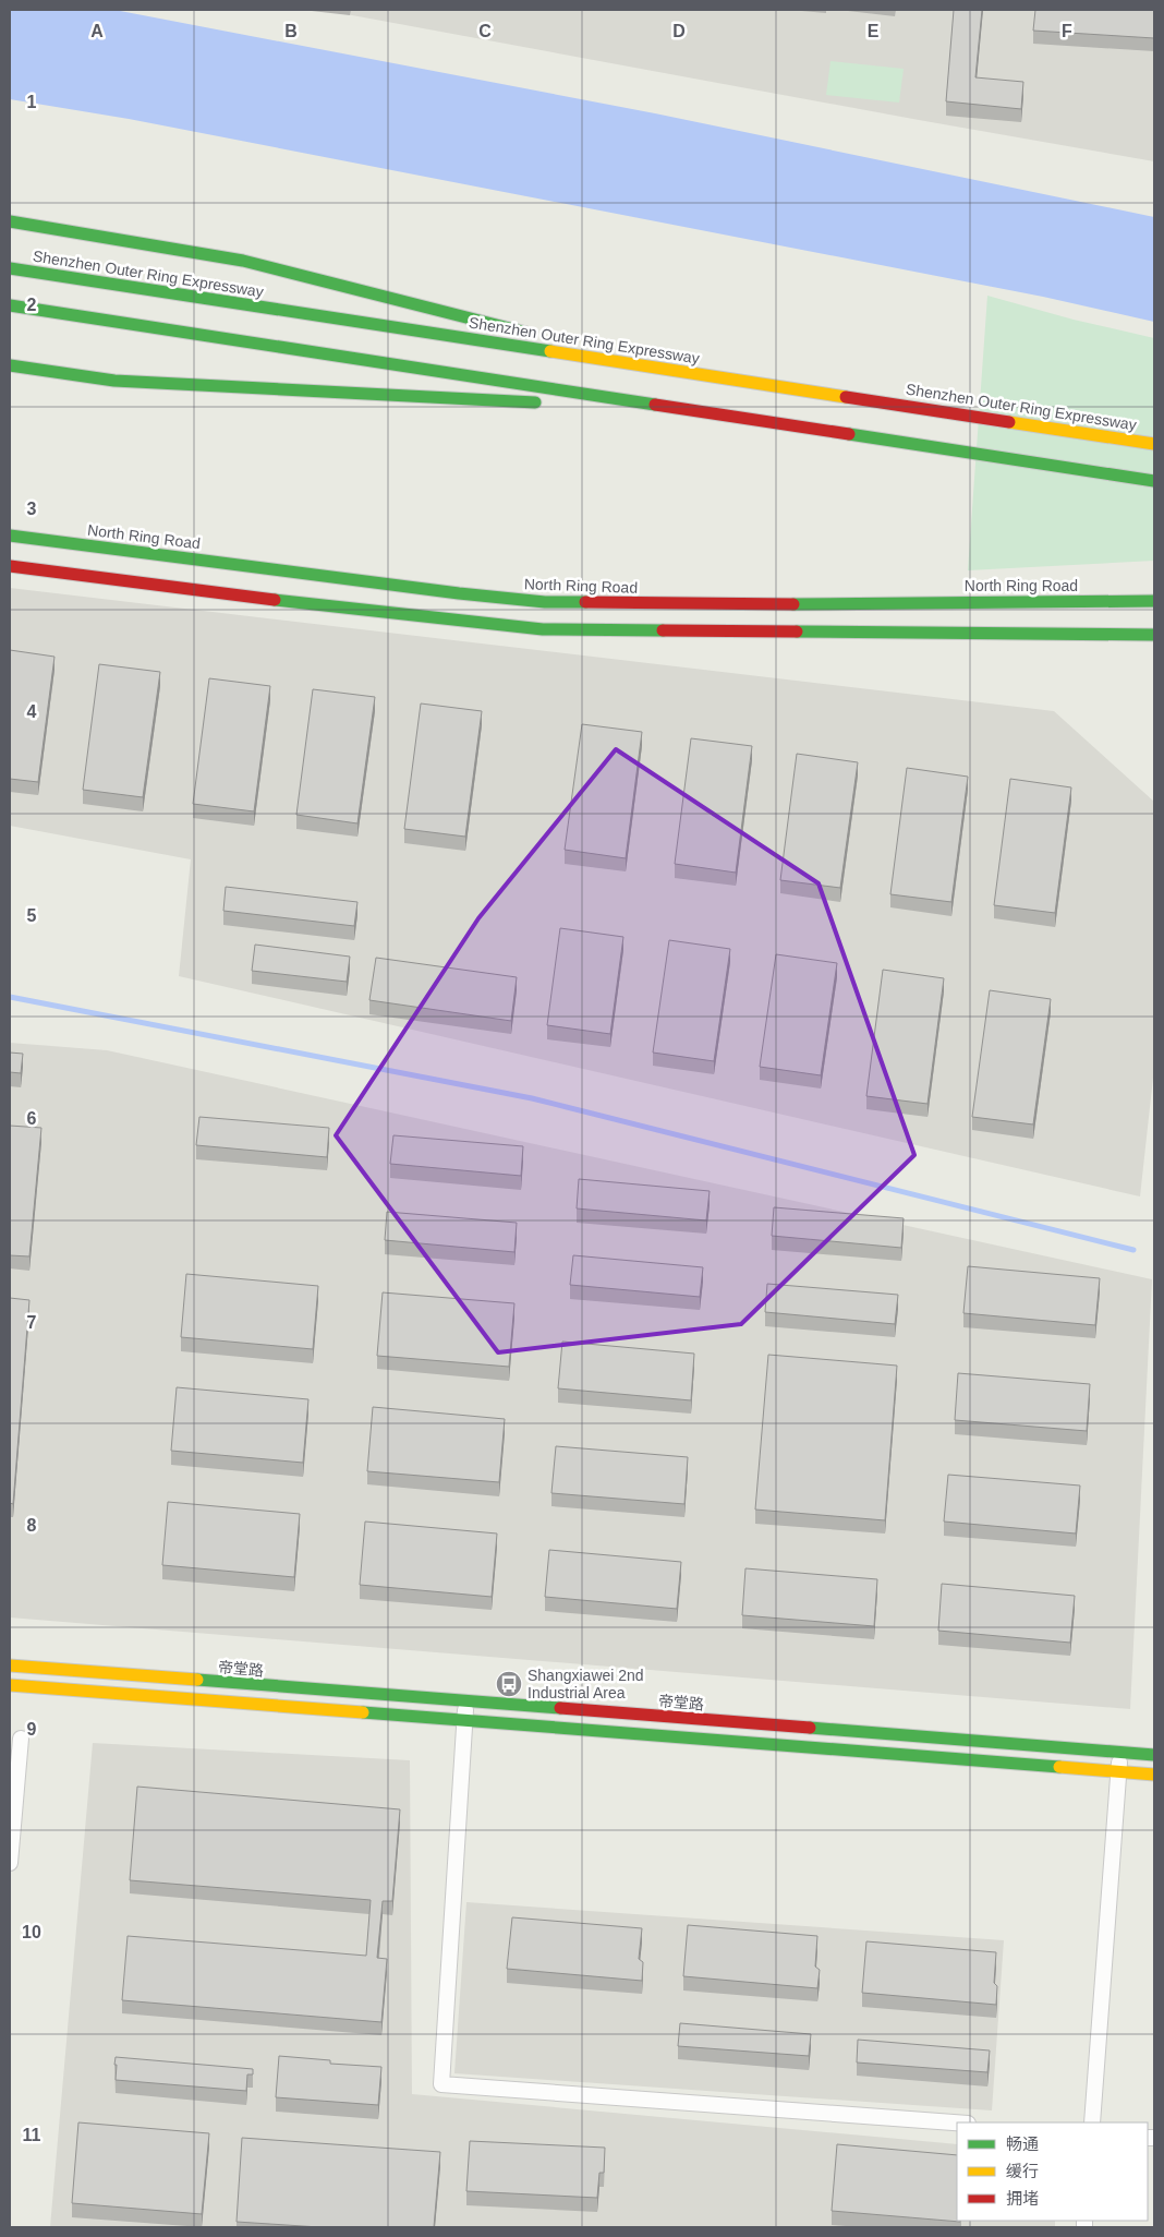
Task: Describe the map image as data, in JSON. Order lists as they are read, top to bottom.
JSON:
{
  "streets": {
    "main road": ["Shenzhen Outer Ring Expressway", "North Ring Road", "帝堂路"]
  },
  "places": {
    "bus stop": ["Shangxiawei 2nd Industrial Area"]
  },
  "legend": ["畅通", "缓行", "拥堵"],
  "grid": {
    "columns": [
      "A",
      "B",
      "C",
      "D",
      "E",
      "F"
    ],
    "rows": [
      "1",
      "2",
      "3",
      "4",
      "5",
      "6",
      "7",
      "8",
      "9",
      "10",
      "11"
    ]
  }
}
